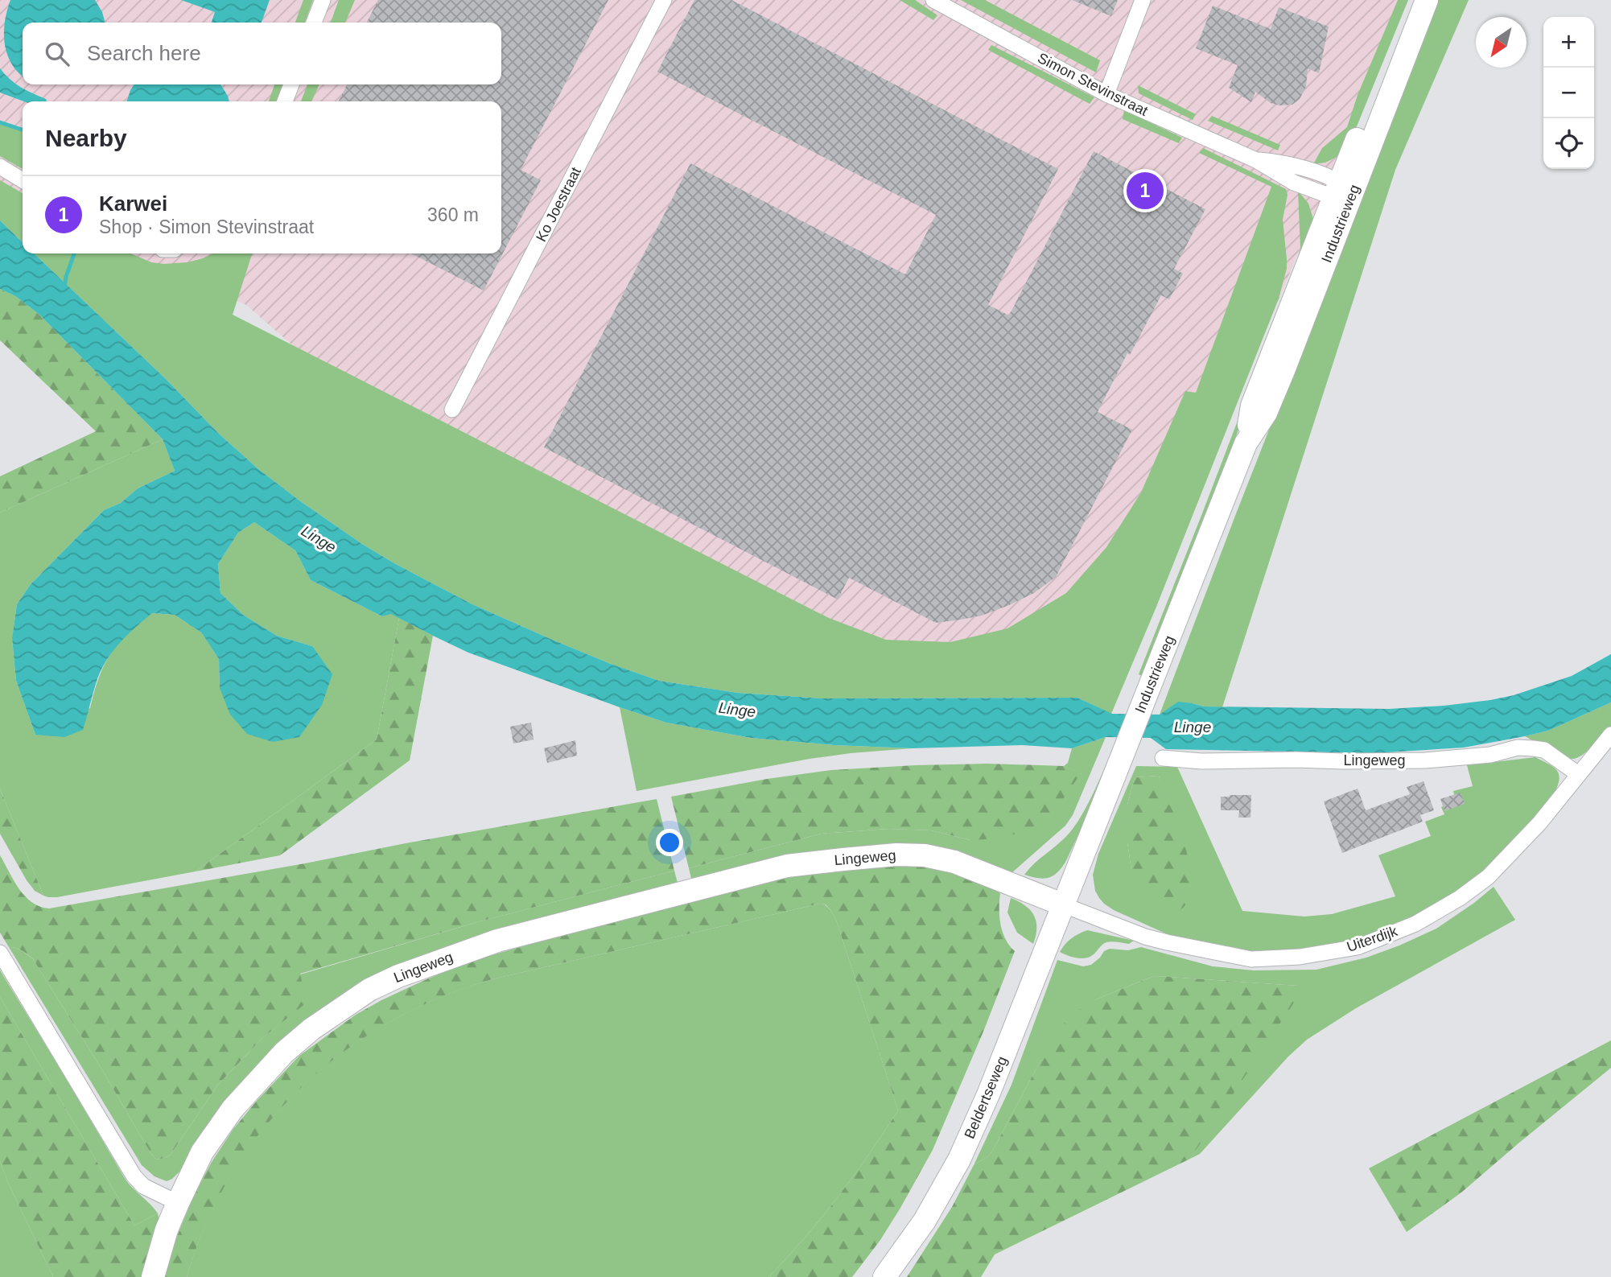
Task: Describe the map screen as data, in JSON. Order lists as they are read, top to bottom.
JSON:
{
  "streets": {
    "main road": ["Industrieweg", "Lingeweg", "Beldertseweg"],
    "street": ["Simon Stevinstraat", "Ko Joestraat", "Uiterdijk"]
  },
  "crossings": [
    ["Simon Stevinstraat", "Industrieweg"],
    ["Industrieweg", "Lingeweg"],
    ["Industrieweg", "Uiterdijk"],
    ["Industrieweg", "Beldertseweg"],
    ["Lingeweg", "Uiterdijk"],
    ["Lingeweg", "Beldertseweg"],
    ["Uiterdijk", "Beldertseweg"]
  ],
  "water": ["Linge"],
  "north": "bottom left",
  "page": {
    "map_buttons": ["+", "−"],
    "search": "Search here",
    "heading": "Nearby",
    "pins": "1",
    "list": [
      {
        "mark": "1",
        "name": "Karwei",
        "note": "Shop · Simon Stevinstraat",
        "value": "360 m"
      }
    ]
  }
}
